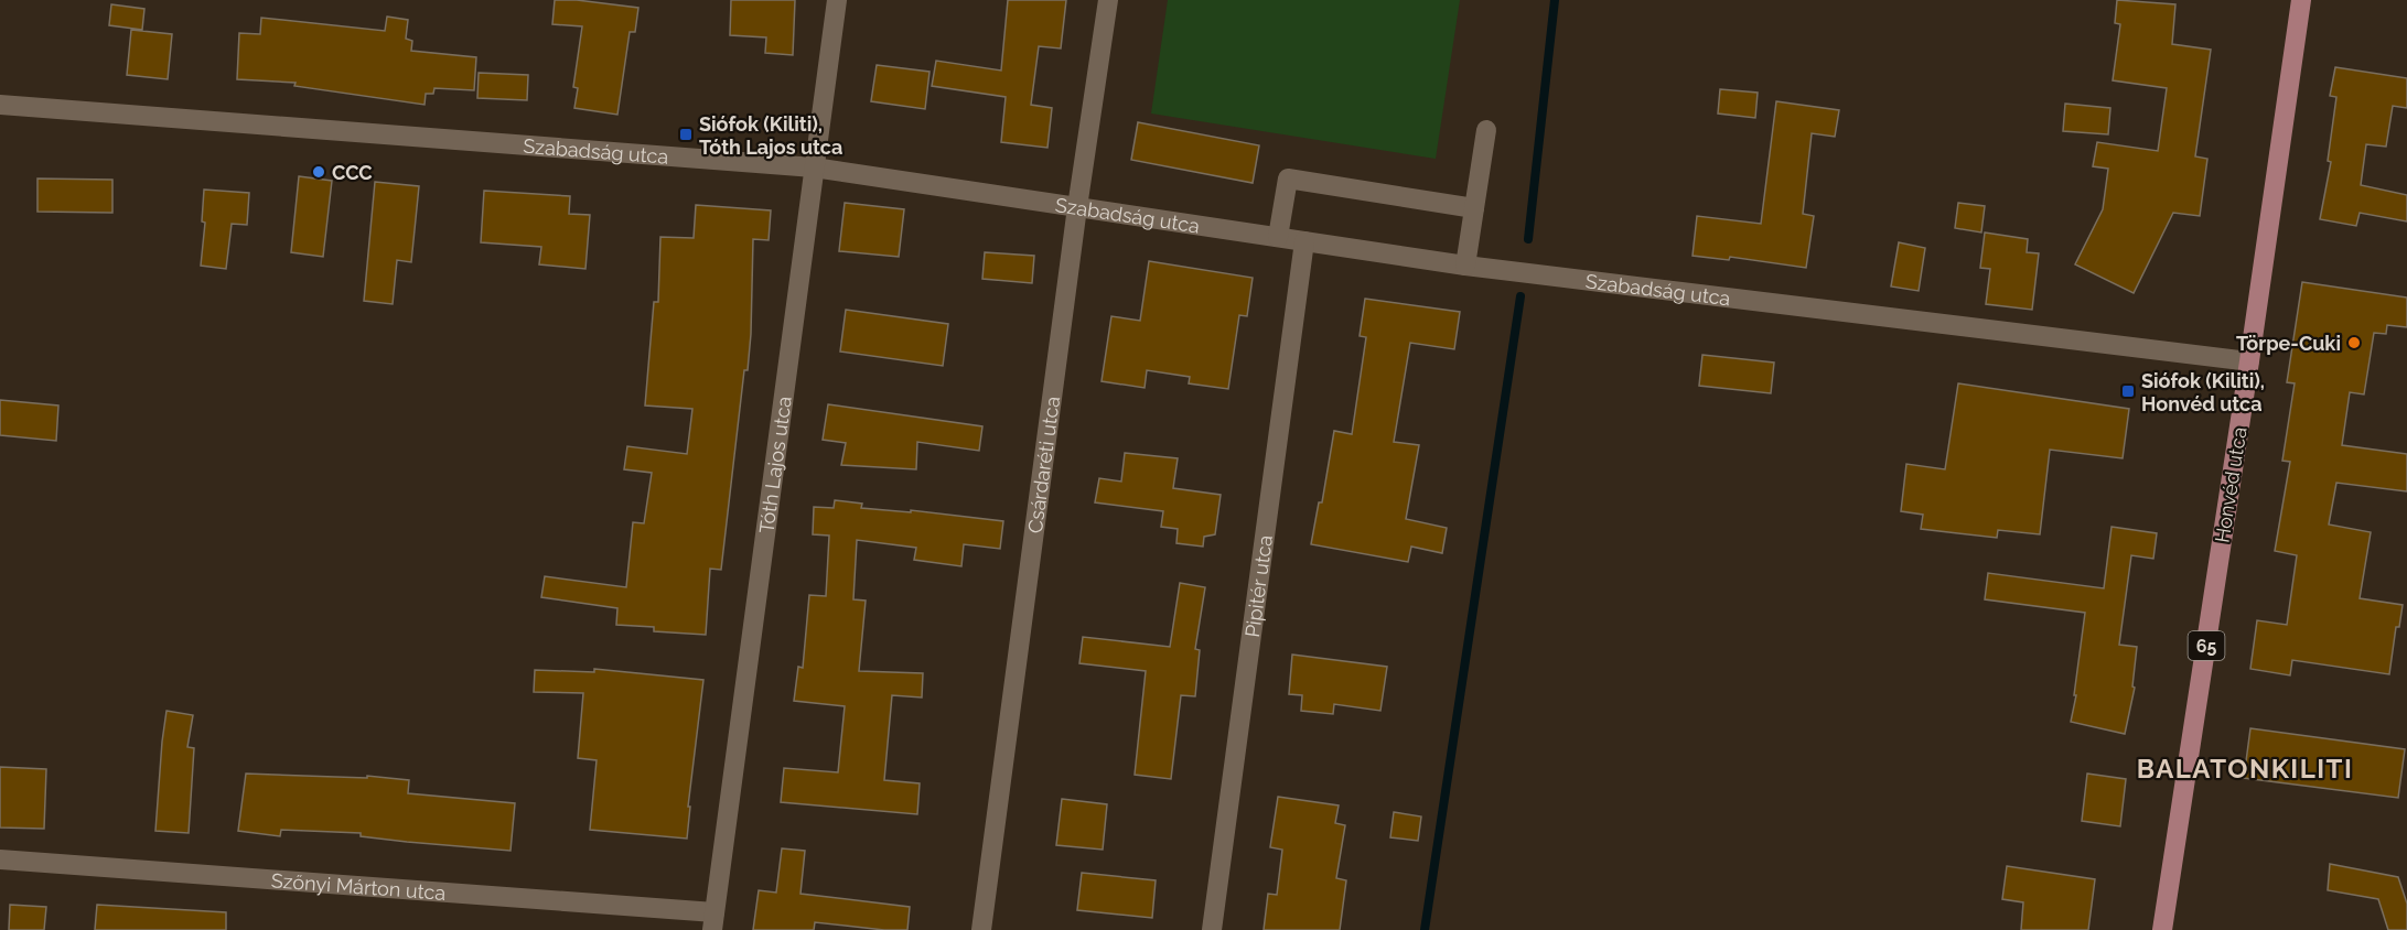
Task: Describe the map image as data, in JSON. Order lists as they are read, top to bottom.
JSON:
{
  "streets": {
    "main road": ["Honvéd utca", "65"],
    "street": [
      "Szabadság utca",
      "Tóth Lajos utca",
      "Csárdaréti utca",
      "Pipitér utca",
      "Szőnyi Márton utca"
    ]
  },
  "crossings": [
    ["Szabadság utca", "Tóth Lajos utca"],
    ["Szabadság utca", "Csárdaréti utca"],
    ["Szabadság utca", "Honvéd utca"],
    ["Szabadság utca", "Pipitér utca"],
    ["Tóth Lajos utca", "Szőnyi Márton utca"]
  ],
  "districts": ["BALATONKILITI"],
  "places": {
    "transit": ["Siófok (Kiliti), Tóth Lajos utca", "Siófok (Kiliti), Honvéd utca"],
    "other": ["CCC", "Törpe-Cuki"]
  }
}
